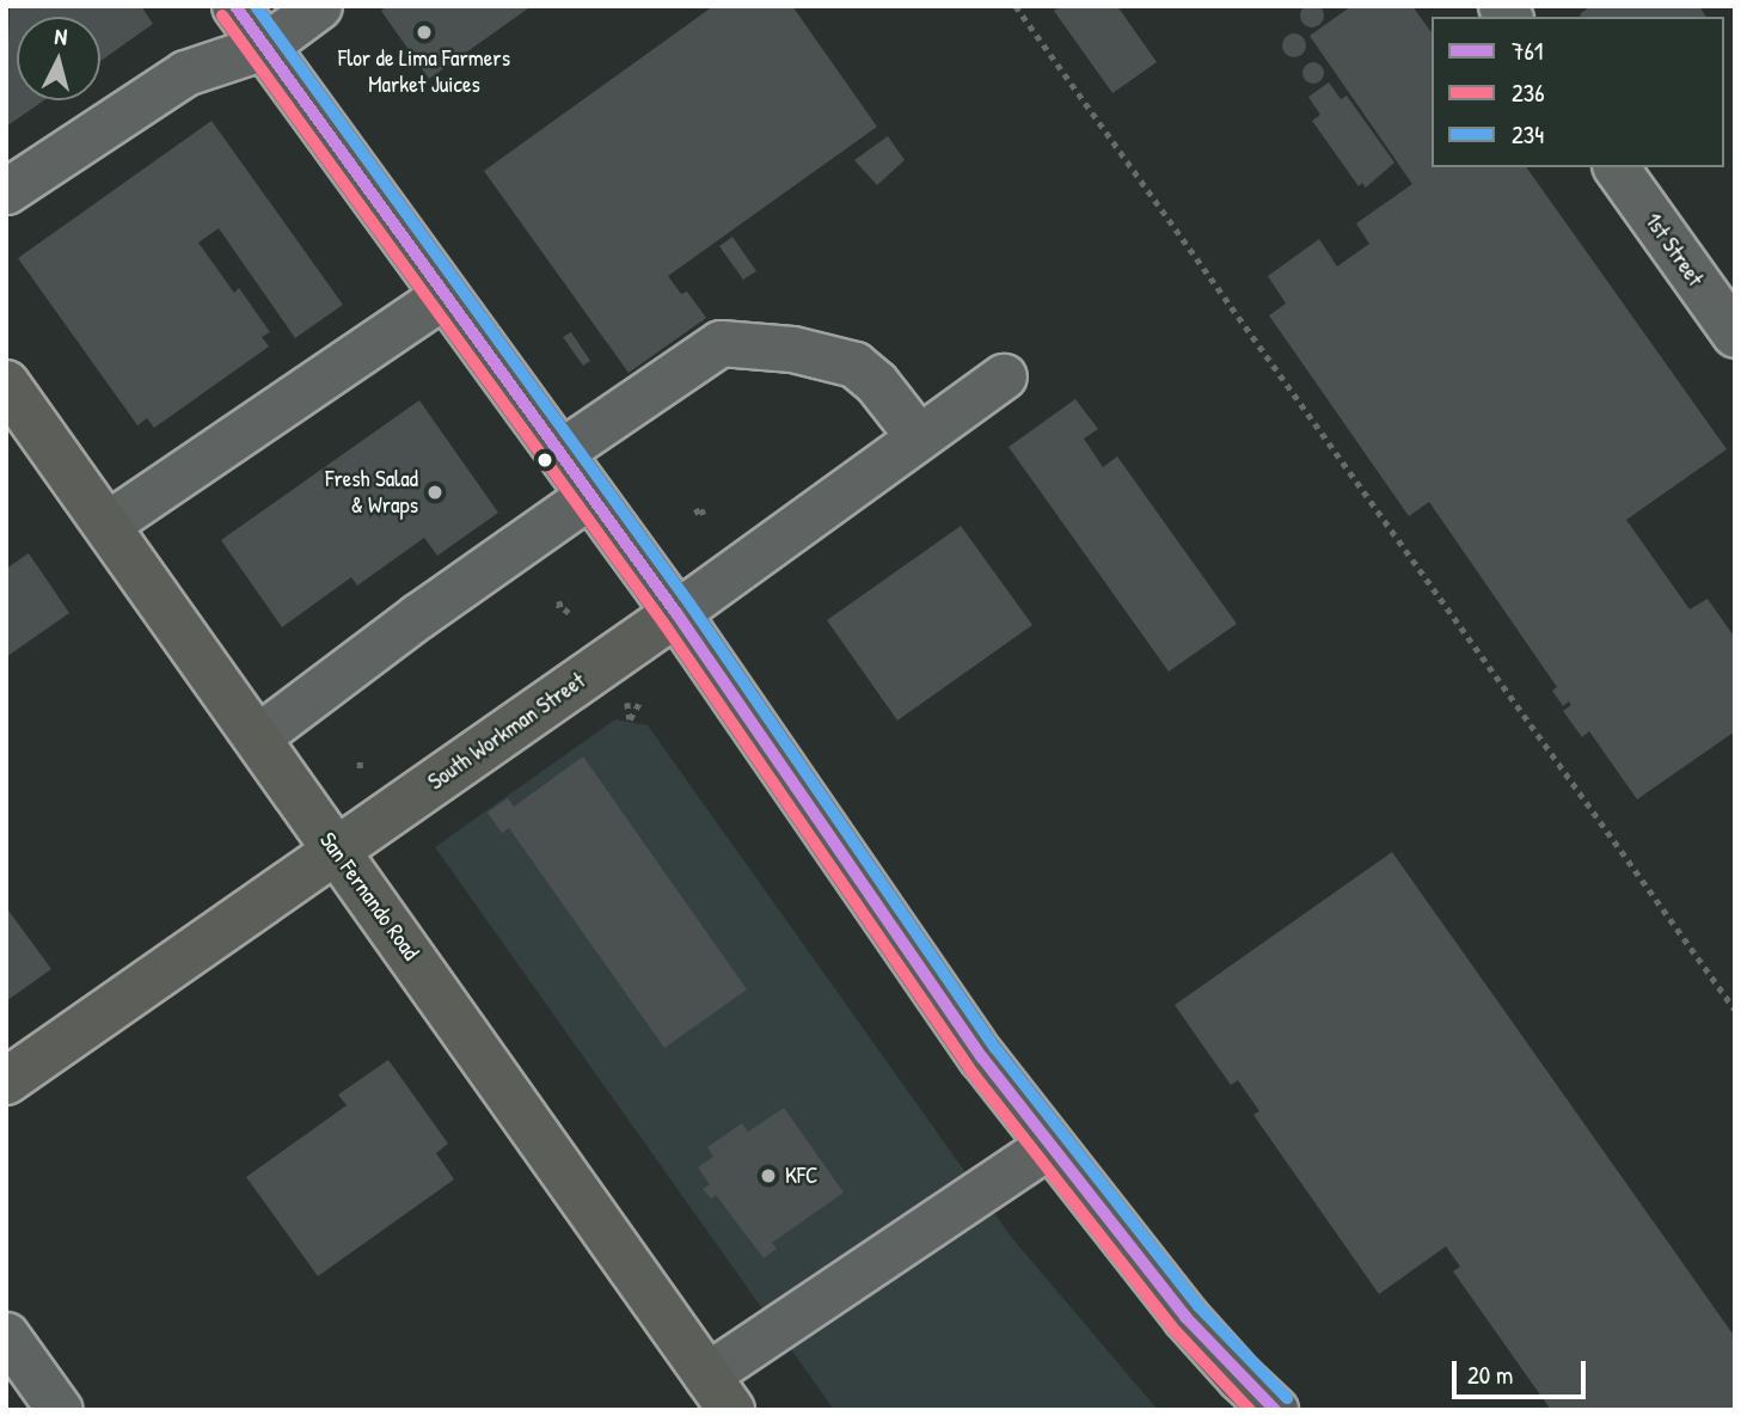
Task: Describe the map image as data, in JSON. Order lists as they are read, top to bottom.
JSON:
{
  "streets": {
    "main road": ["South Workman Street", "San Fernando Road"],
    "street": ["1st Street"]
  },
  "crossings": [
    ["South Workman Street", "San Fernando Road"]
  ],
  "places": ["Flor de Lima Farmers Market Juices", "Fresh Salad & Wraps", "KFC"],
  "lines": ["transit line 761", "transit line 234", "transit line 236"],
  "legend": ["761", "236", "234"],
  "scale_bar": "20 m",
  "north": "top"
}
